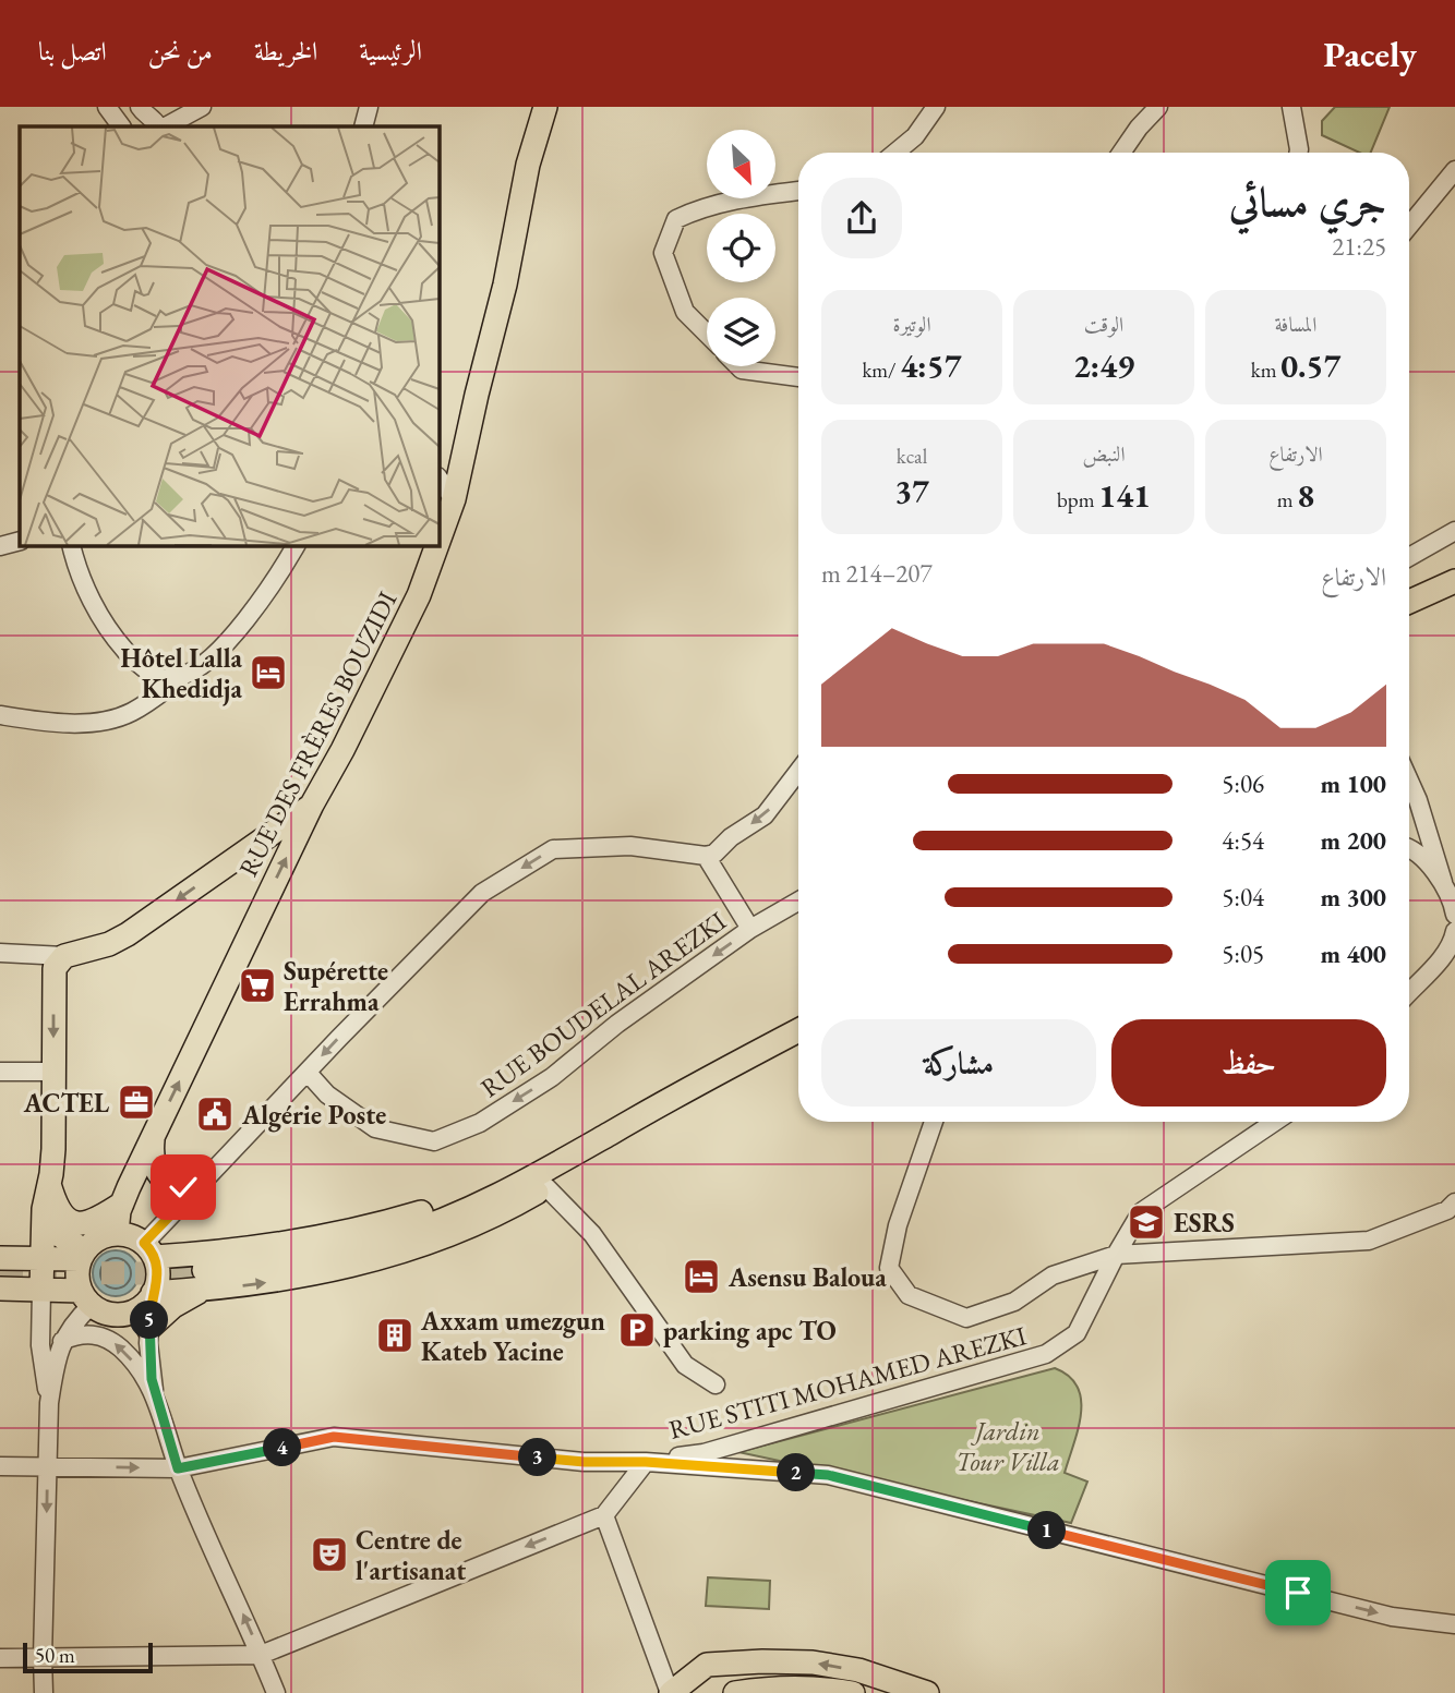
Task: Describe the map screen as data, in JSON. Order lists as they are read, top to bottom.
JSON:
{
  "streets": {
    "main road": ["RUE DES FRÈRES BOUZIDI"],
    "street": ["RUE BOUDELAL AREZKI", "RUE STITI MOHAMED AREZKI"]
  },
  "one_way": ["RUE BOUDELAL AREZKI"],
  "parks": ["Jardin Tour Villa"],
  "places": {
    "hotel": ["Hôtel Lalla Khedidja", "Asensu Baloua"],
    "supermarket": ["Supérette Errahma"],
    "office": ["ACTEL"],
    "public building": ["Algérie Poste"],
    "school or university": ["ESRS"],
    "parking": ["parking apc TO"],
    "building": ["Axxam umezgun Kateb Yacine"],
    "theatre": ["Centre de l'artisanat"]
  },
  "scale_bar": "50 m",
  "north": "bottom right",
  "page": {
    "header": "Pacely",
    "nav": [
      "الرئيسية",
      "الخريطة",
      "من نحن",
      "اتصل بنا"
    ],
    "heading": ["جري مسائي", "21:25"],
    "stats": [
      ["المسافة", "0.57 km"],
      ["الوقت", "2:49"],
      ["الوتيرة", "4:57 /km"],
      ["الارتفاع", "8 m"],
      ["النبض", "141 bpm"],
      ["kcal", "37"]
    ],
    "chart": ["الارتفاع", "207–214 m"],
    "list": [
      {
        "name": "100 m",
        "note": "5:06"
      },
      {
        "name": "200 m",
        "note": "4:54"
      },
      {
        "name": "300 m",
        "note": "5:04"
      },
      {
        "name": "400 m",
        "note": "5:05"
      }
    ],
    "buttons": ["حفظ", "مشاركة"],
    "pins": [
      "5",
      "4",
      "3",
      "2",
      "1"
    ],
    "scale": "50 m"
  }
}
